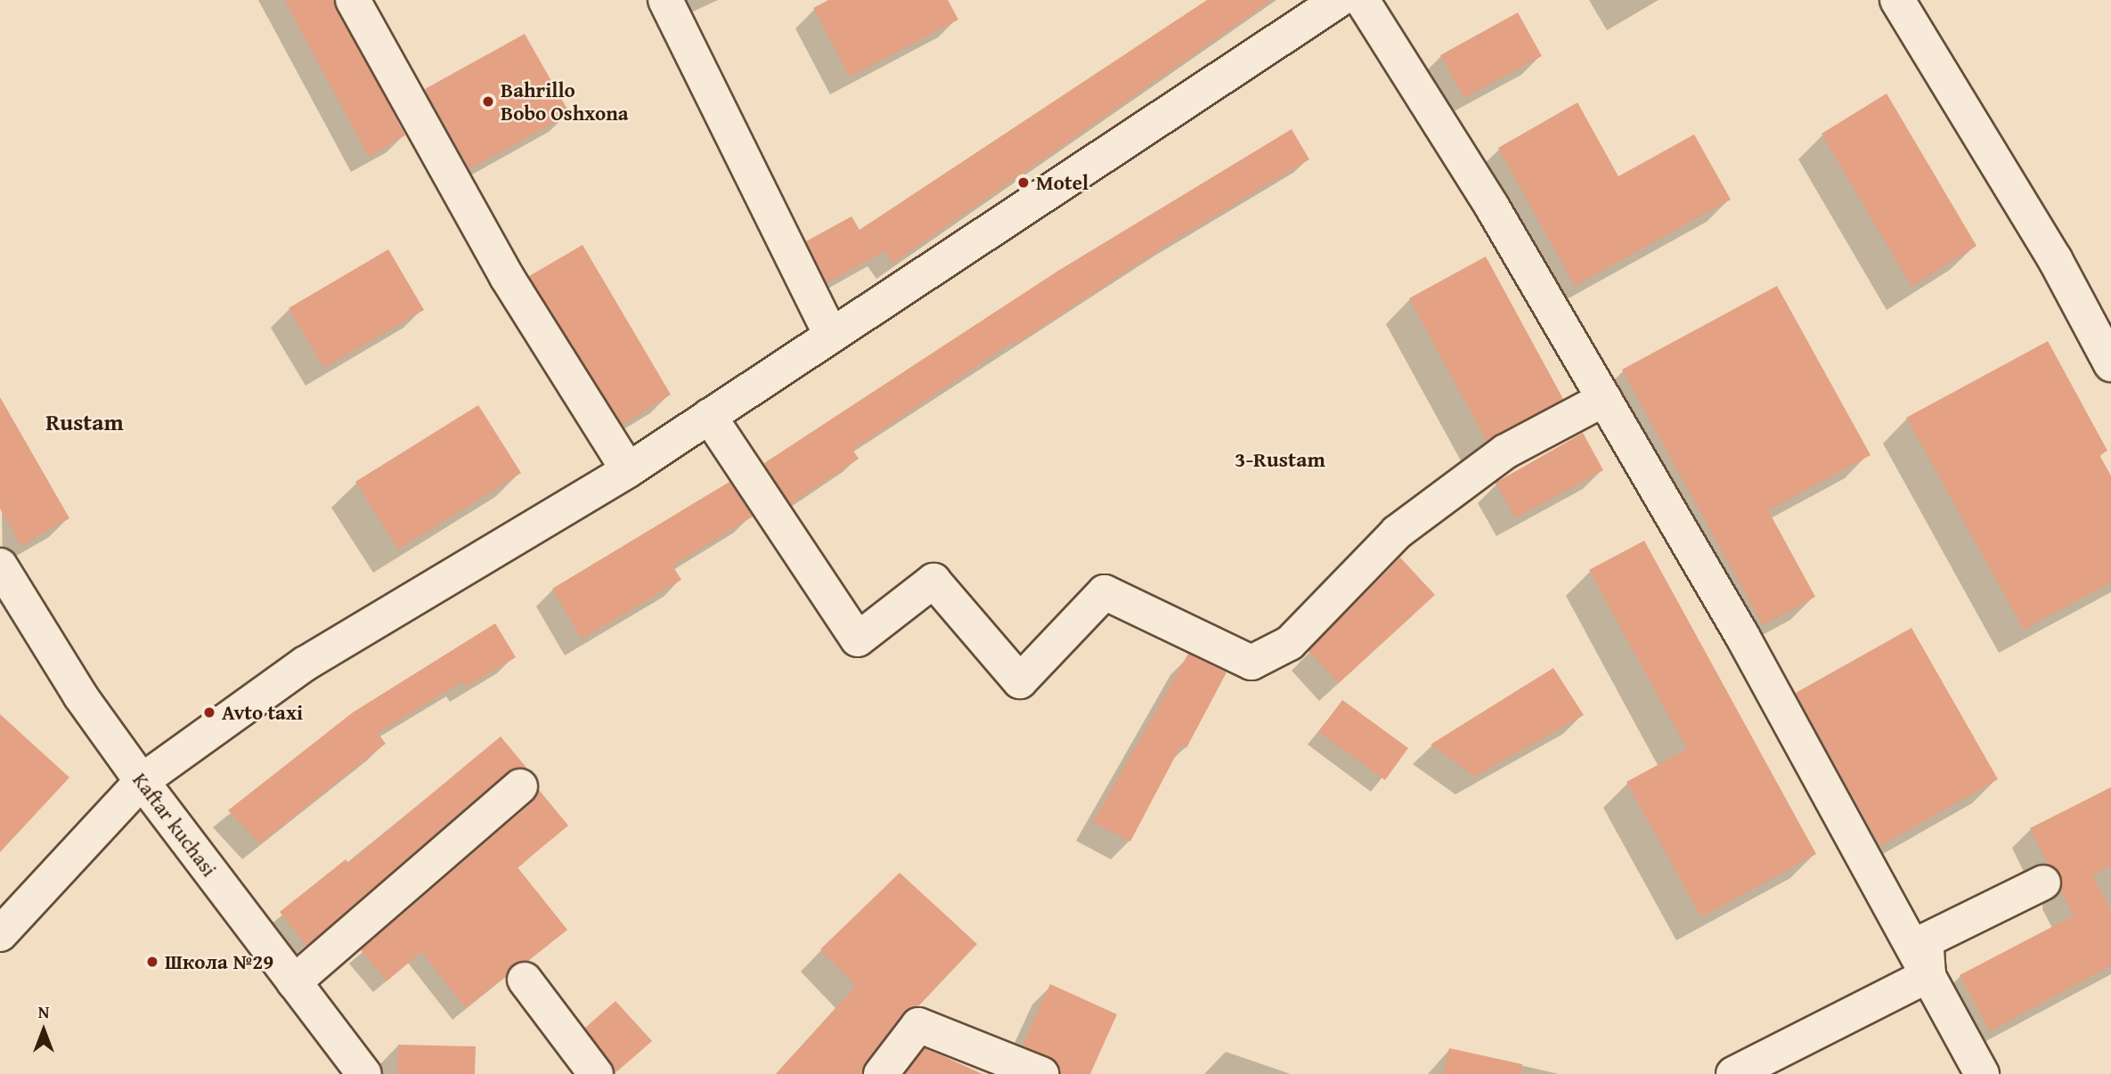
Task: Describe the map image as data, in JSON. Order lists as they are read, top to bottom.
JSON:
{
  "streets": {
    "street": ["Kaftar kuchasi"]
  },
  "districts": ["Rustam", "3-Rustam"],
  "places": [
    "Bahrillo Bobo Oshxona",
    "Motel",
    "Avto taxi",
    "Школа №29"
  ],
  "north": "top"
}
